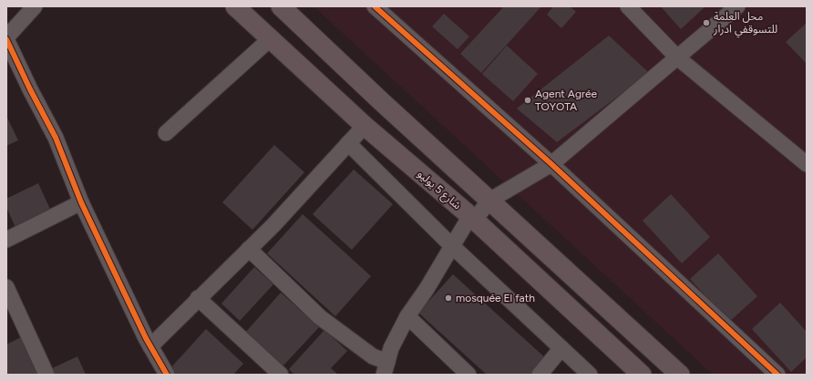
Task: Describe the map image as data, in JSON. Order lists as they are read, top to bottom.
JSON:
{
  "streets": {
    "main road": ["شارع 5 يوليو"]
  },
  "places": ["محل العلمة للتسوقفي ادرار", "Agent Agrée TOYOTA", "mosquée El fath"]
}
